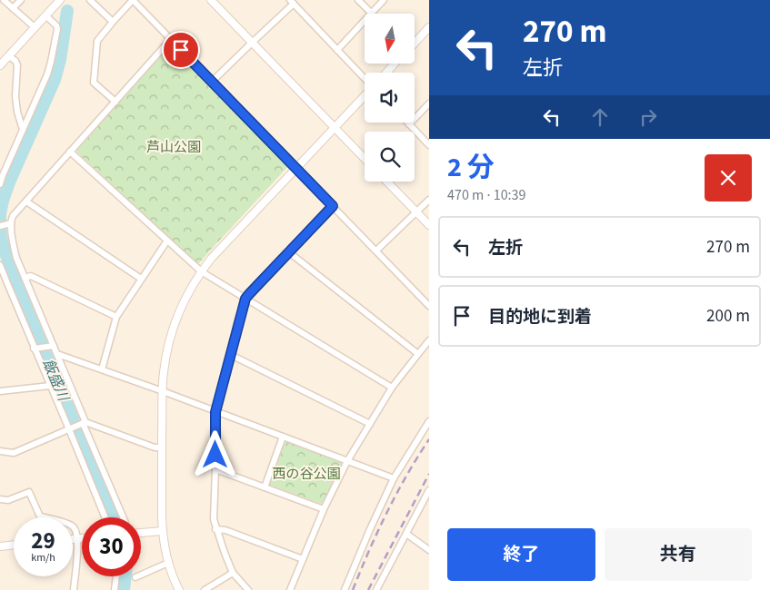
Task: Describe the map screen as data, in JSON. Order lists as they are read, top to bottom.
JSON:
{
  "water": ["飯盛川"],
  "parks": ["芦山公園", "西の谷公園"],
  "north": "bottom",
  "page": {
    "turn": ["270 m", "左折"],
    "heading": ["2 分", "470 m · 10:39"],
    "list": [
      {
        "name": "左折",
        "value": "270 m"
      },
      {
        "name": "目的地に到着",
        "value": "200 m"
      }
    ],
    "speed": "29 km/h",
    "limit": "30",
    "buttons": ["終了", "共有"]
  }
}
